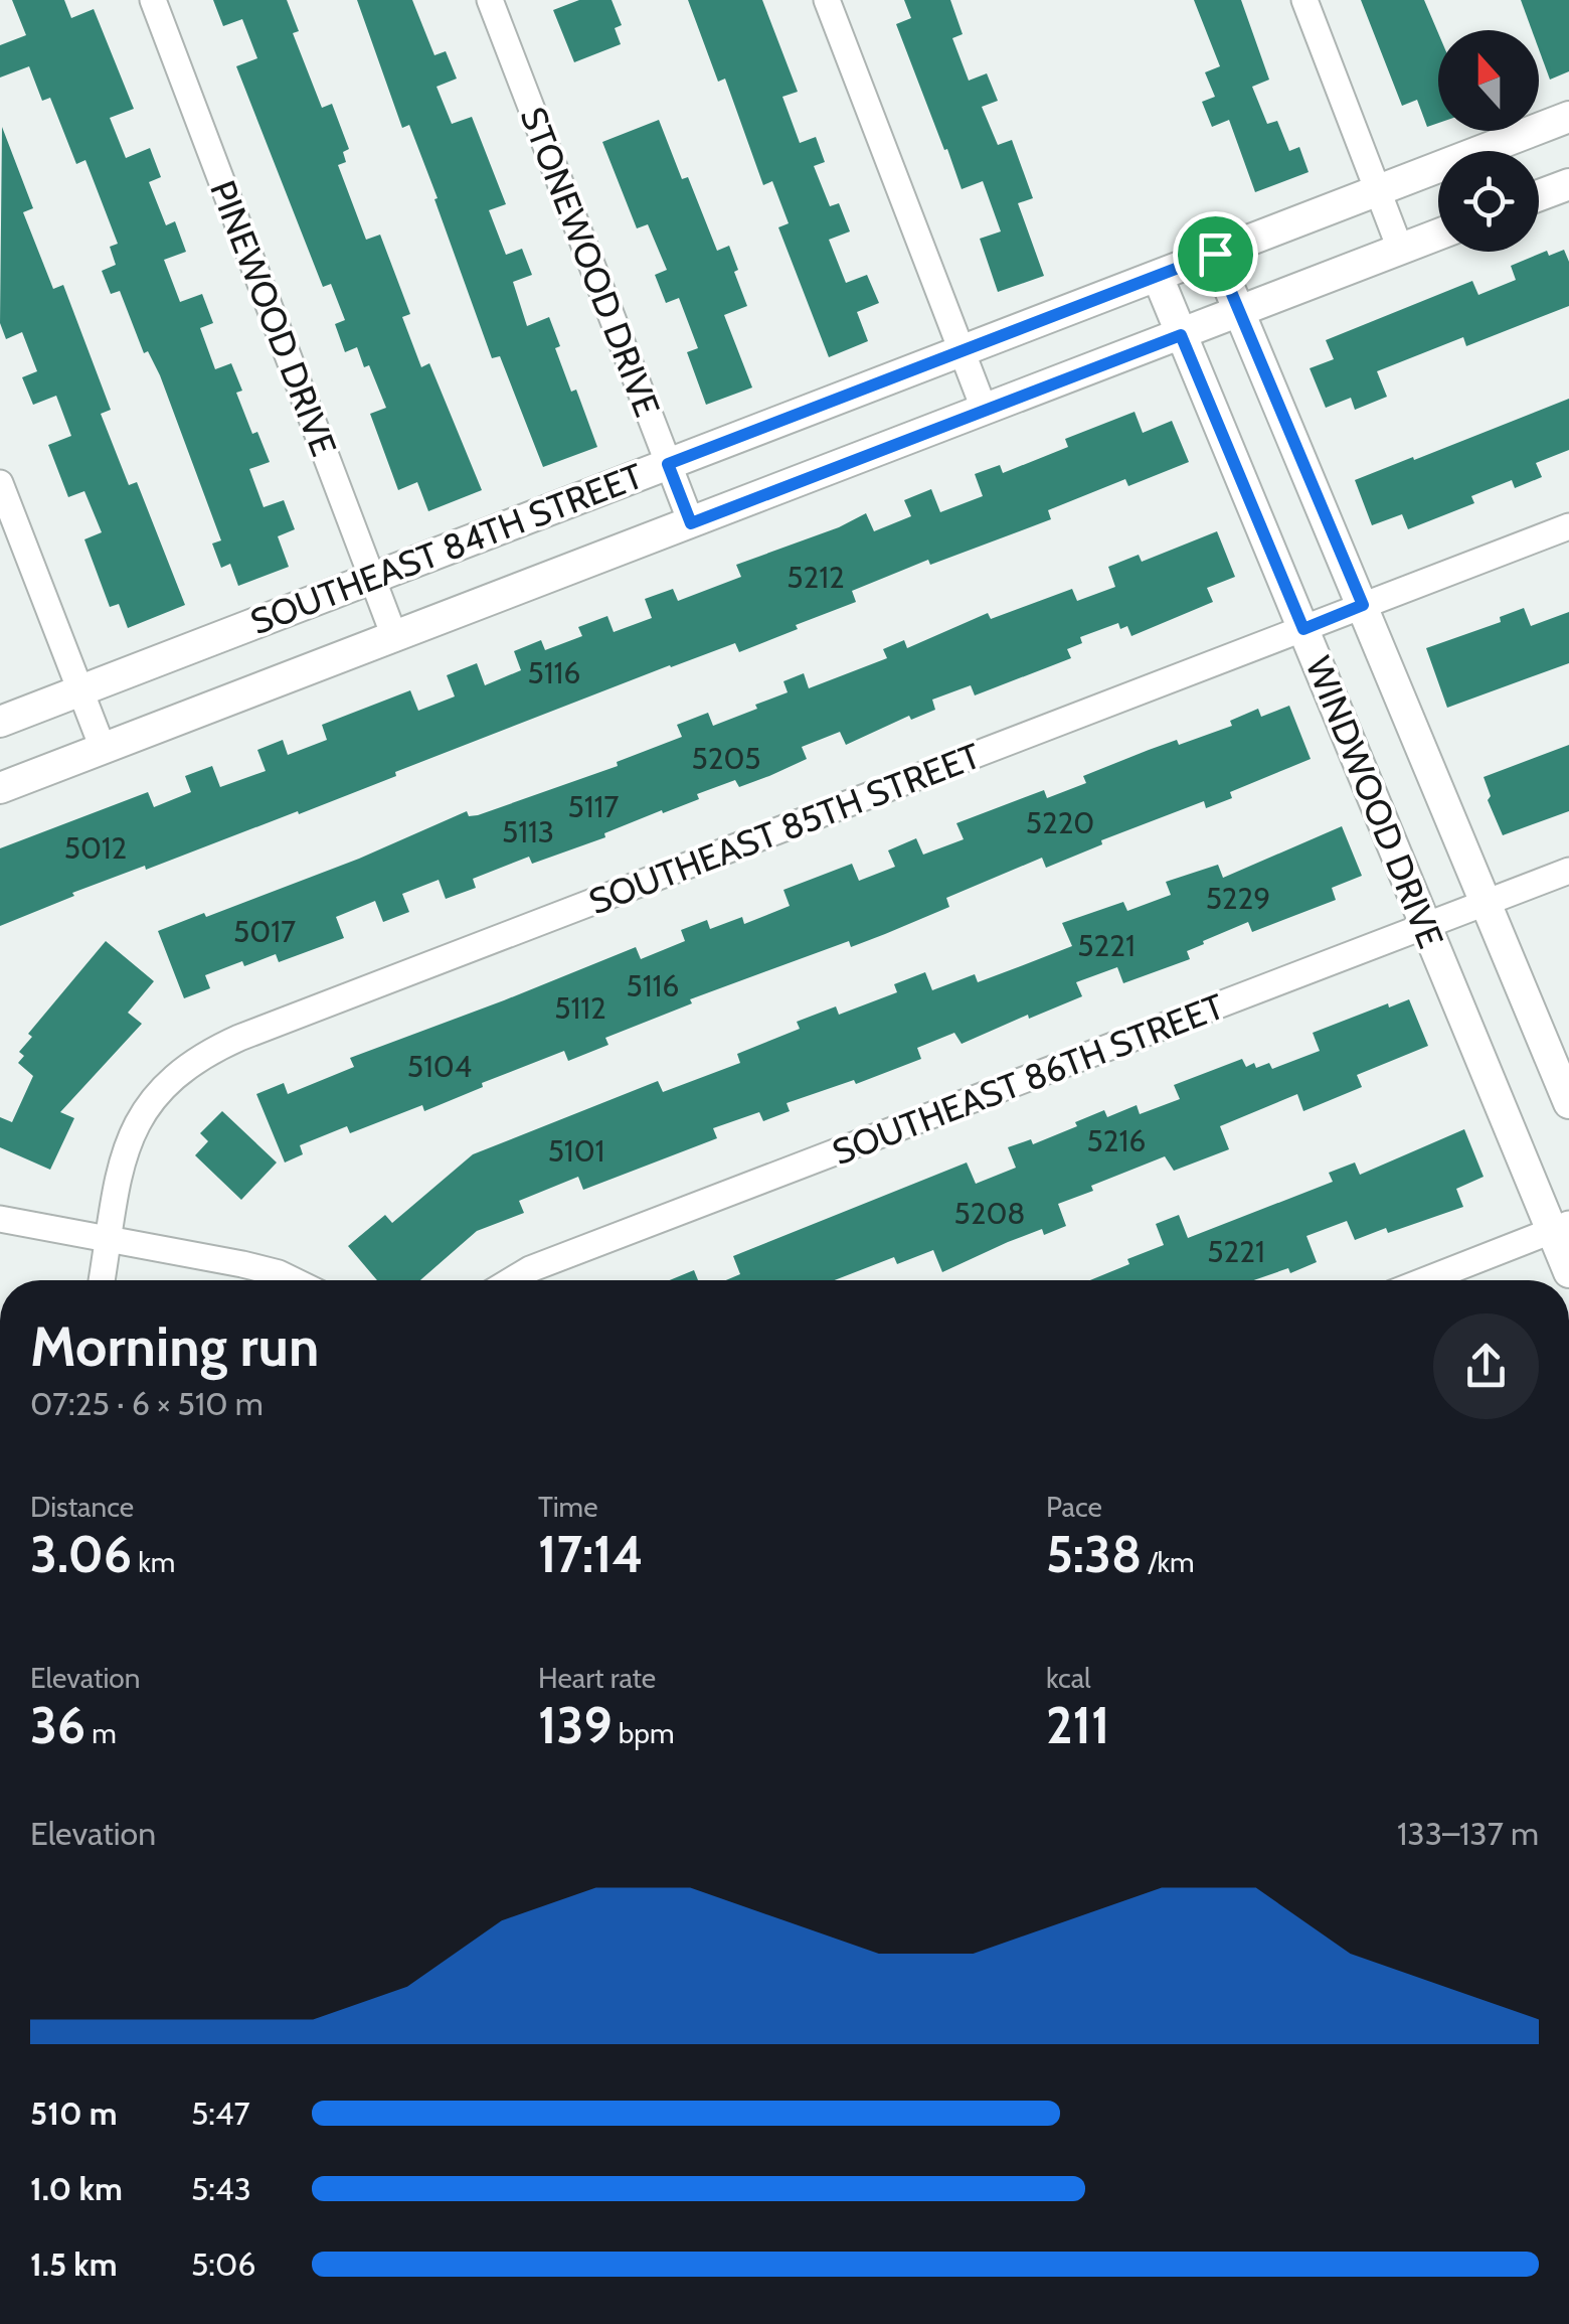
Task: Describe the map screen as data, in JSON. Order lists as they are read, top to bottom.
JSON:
{
  "streets": {
    "street": [
      "STONEWOOD DRIVE",
      "PINEWOOD DRIVE",
      "SOUTHEAST 84TH STREET",
      "WINDWOOD DRIVE",
      "SOUTHEAST 85TH STREET",
      "SOUTHEAST 86TH STREET"
    ]
  },
  "crossings": [
    ["STONEWOOD DRIVE", "SOUTHEAST 84TH STREET"],
    ["PINEWOOD DRIVE", "SOUTHEAST 84TH STREET"],
    ["SOUTHEAST 84TH STREET", "WINDWOOD DRIVE"],
    ["WINDWOOD DRIVE", "SOUTHEAST 85TH STREET"],
    ["WINDWOOD DRIVE", "SOUTHEAST 86TH STREET"]
  ],
  "house_numbers": [
    "5212",
    "5116",
    "5205",
    "5117",
    "5220",
    "5113",
    "5012",
    "5229",
    "5017",
    "5221",
    "5116",
    "5112",
    "5104",
    "5216",
    "5101",
    "5208",
    "5221"
  ],
  "north": "top",
  "page": {
    "heading": ["Morning run", "07:25 · 6 × 510 m"],
    "stats": [
      ["Distance", "3.06 km"],
      ["Time", "17:14"],
      ["Pace", "5:38 /km"],
      ["Elevation", "36 m"],
      ["Heart rate", "139 bpm"],
      ["kcal", "211"]
    ],
    "chart": ["Elevation", "133–137 m"],
    "list": [
      {
        "name": "510 m",
        "note": "5:47"
      },
      {
        "name": "1.0 km",
        "note": "5:43"
      },
      {
        "name": "1.5 km",
        "note": "5:06"
      }
    ]
  }
}
